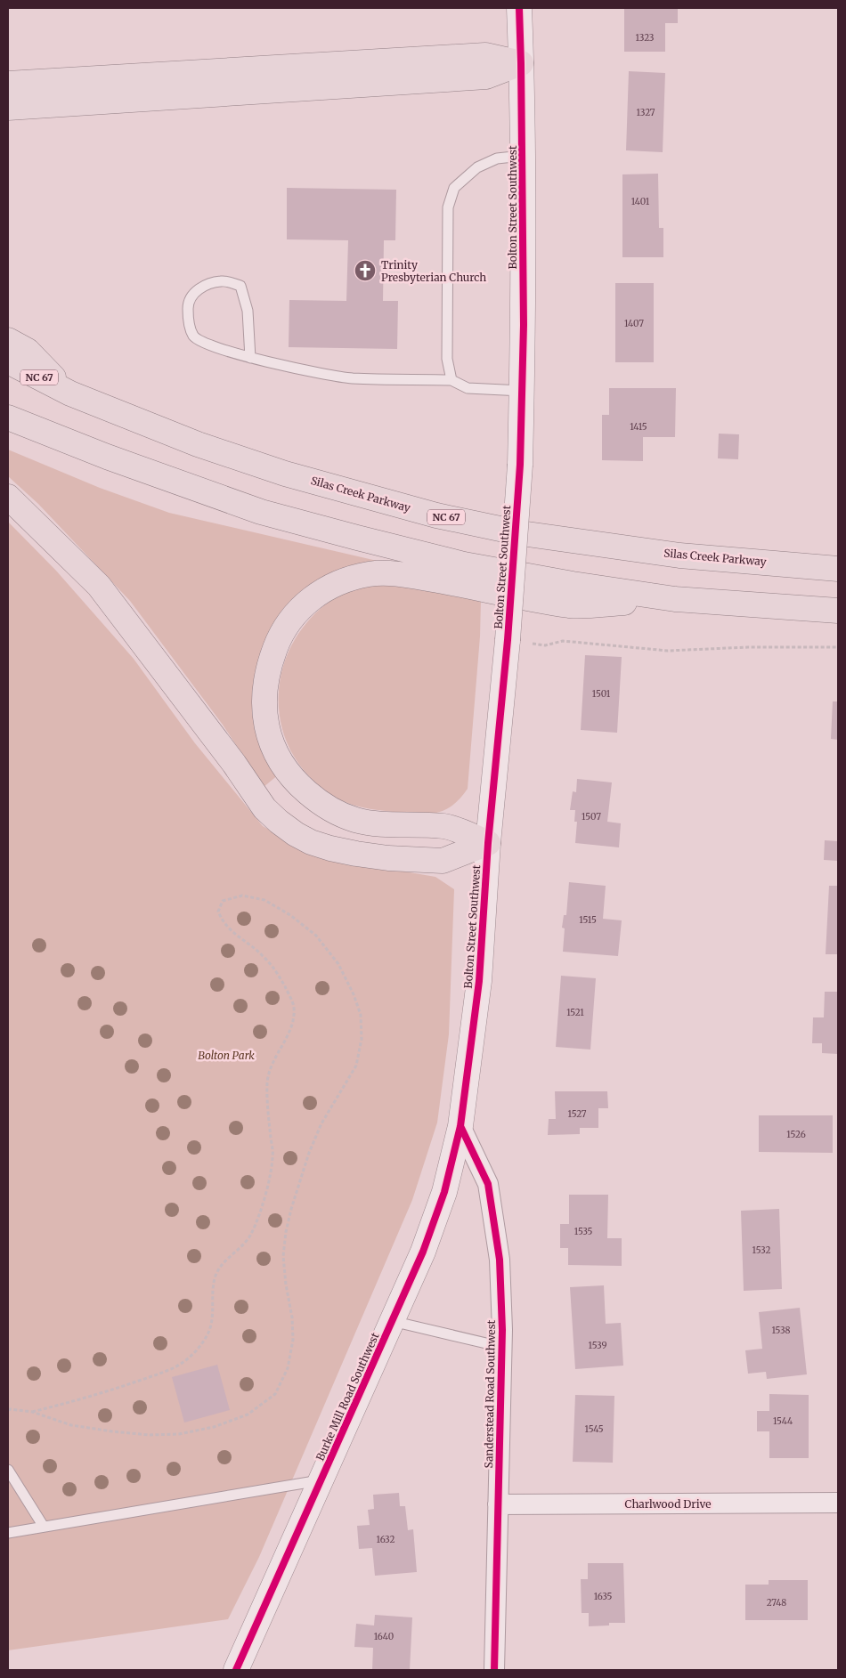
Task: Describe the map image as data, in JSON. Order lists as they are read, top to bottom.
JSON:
{
  "streets": {
    "main road": ["NC 67", "Silas Creek Parkway"],
    "street": [
      "Bolton Street Southwest",
      "Sanderstead Road Southwest",
      "Burke Mill Road Southwest",
      "Charlwood Drive"
    ]
  },
  "crossings": [
    ["Bolton Street Southwest", "Sanderstead Road Southwest"],
    ["Bolton Street Southwest", "Burke Mill Road Southwest"],
    ["Sanderstead Road Southwest", "Burke Mill Road Southwest"],
    ["Sanderstead Road Southwest", "Charlwood Drive"]
  ],
  "parks": ["Bolton Park"],
  "places": {
    "church": ["Trinity Presbyterian Church"]
  },
  "house_numbers": [
    "1323",
    "1327",
    "1401",
    "1407",
    "1415",
    "1501",
    "1507",
    "1515",
    "1521",
    "1527",
    "1526",
    "1535",
    "1532",
    "1538",
    "1539",
    "1544",
    "1545",
    "1632",
    "1635",
    "2748",
    "1640"
  ]
}
